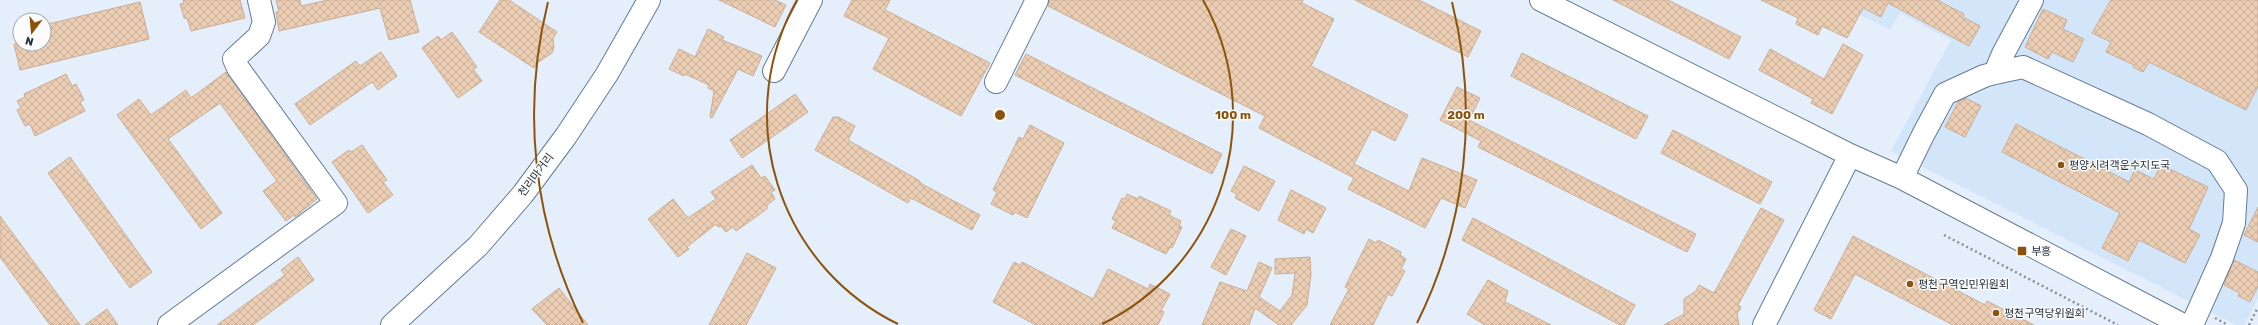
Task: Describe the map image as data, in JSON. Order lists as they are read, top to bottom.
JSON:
{
  "streets": {
    "main road": ["천리마거리"]
  },
  "places": {
    "other": ["평양시려객운수지도국", "평천구역인민위원회", "평천구역당위원회"],
    "transit": ["부흥"]
  },
  "north": "bottom",
  "rings": ["100 m", "200 m"]
}
